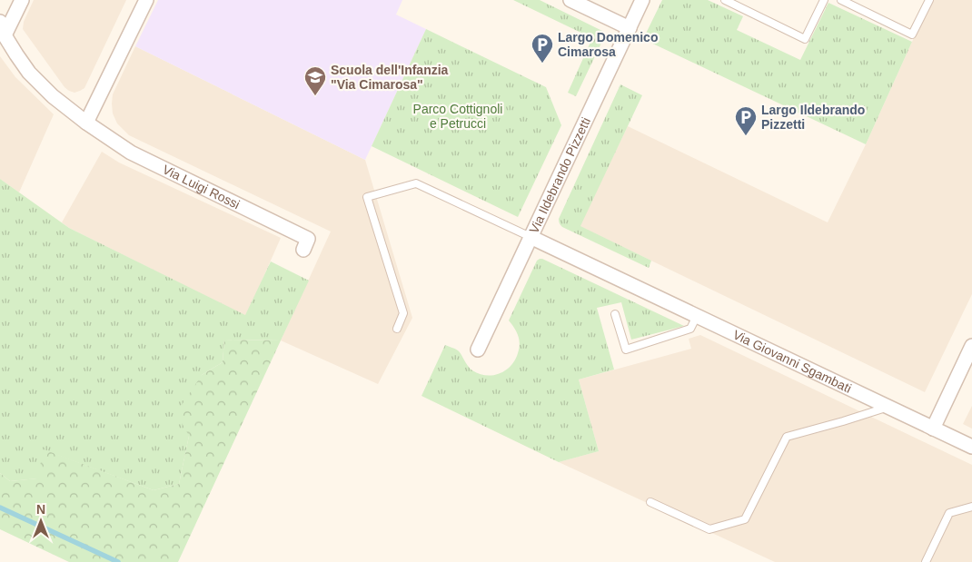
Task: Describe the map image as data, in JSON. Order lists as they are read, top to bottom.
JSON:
{
  "streets": {
    "street": ["Via Ildebrando Pizzetti", "Via Luigi Rossi", "Via Giovanni Sgambati"]
  },
  "crossings": [
    ["Via Ildebrando Pizzetti", "Via Giovanni Sgambati"]
  ],
  "parks": ["Parco Cottignoli e Petrucci"],
  "places": {
    "parking": ["Largo Domenico Cimarosa", "Largo Ildebrando Pizzetti"],
    "school or university": ["Scuola dell'Infanzia \"Via Cimarosa\""]
  },
  "north": "top"
}
